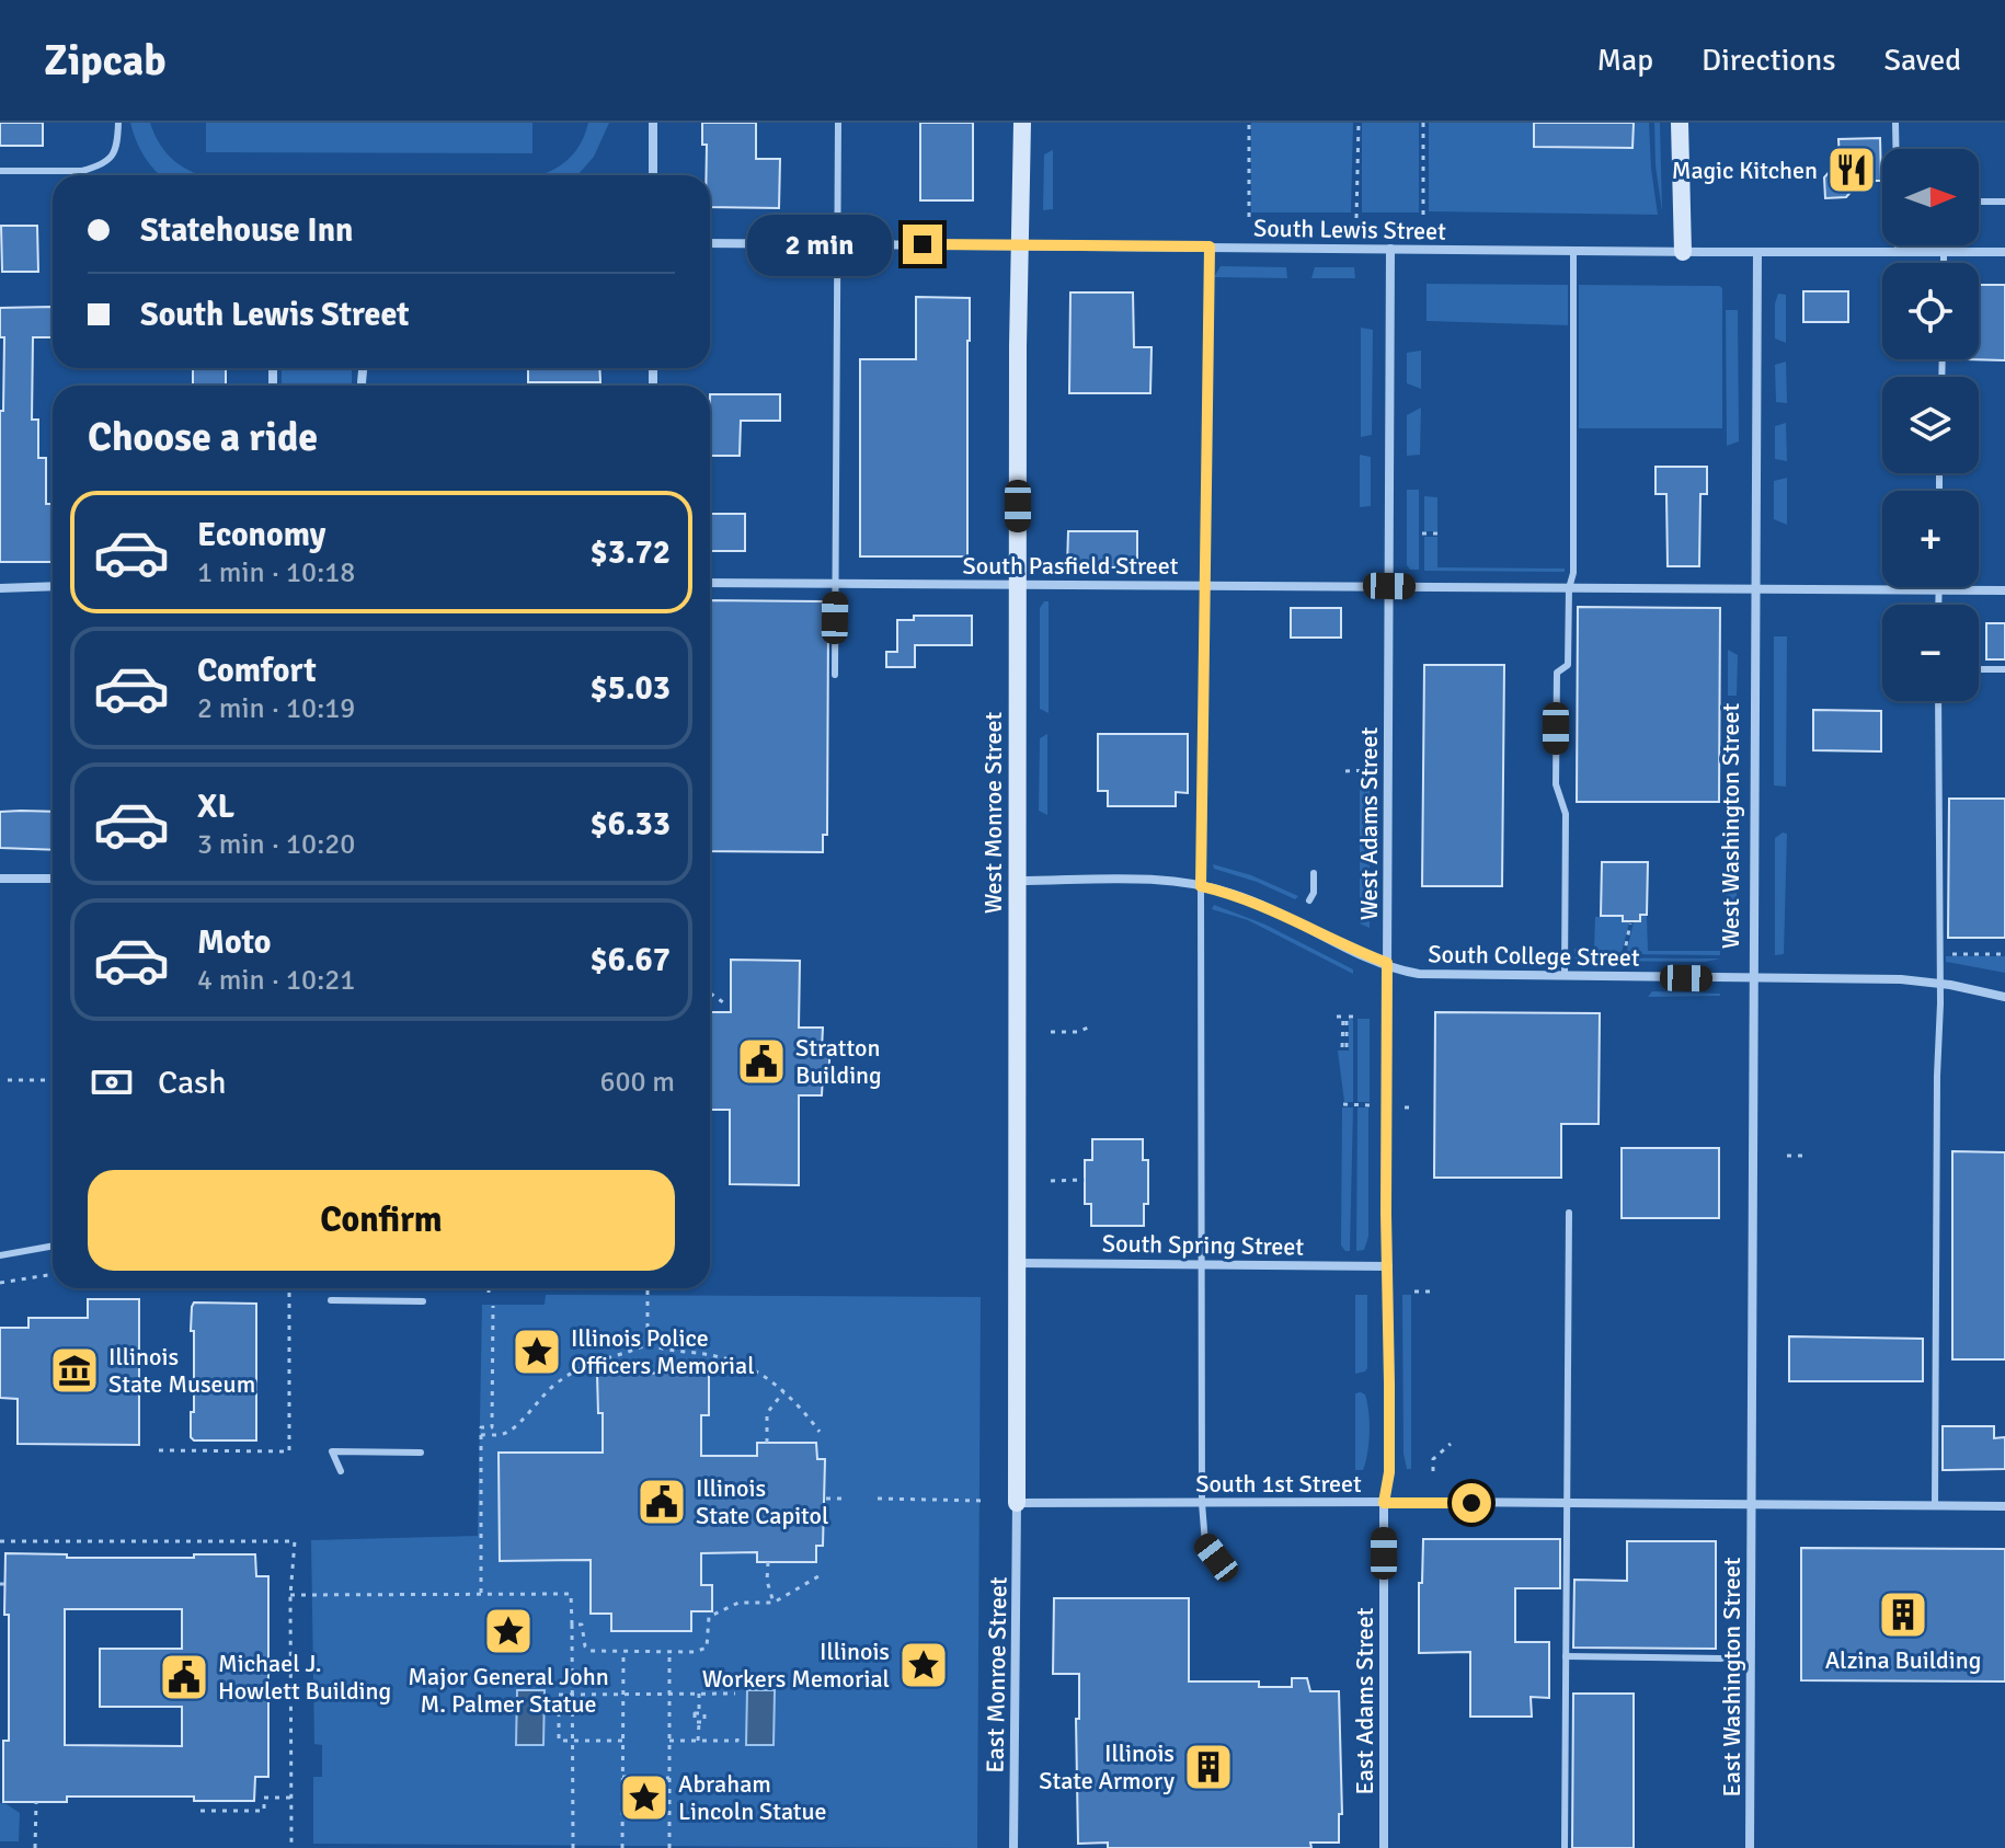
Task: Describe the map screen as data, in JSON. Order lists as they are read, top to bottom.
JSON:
{
  "streets": {
    "street": [
      "South Lewis Street",
      "South Pasfield Street",
      "West Monroe Street",
      "West Adams Street",
      "West Washington Street",
      "South College Street",
      "South Spring Street",
      "South 1st Street",
      "East Monroe Street",
      "East Washington Street",
      "East Adams Street"
    ]
  },
  "crossings": [
    ["South Lewis Street", "West Monroe Street"],
    ["South Lewis Street", "West Adams Street"],
    ["South Lewis Street", "West Washington Street"],
    ["South Pasfield Street", "West Monroe Street"],
    ["South Pasfield Street", "West Adams Street"],
    ["South Pasfield Street", "West Washington Street"],
    ["West Monroe Street", "South College Street"],
    ["West Monroe Street", "South Spring Street"],
    ["West Monroe Street", "South 1st Street"],
    ["West Monroe Street", "East Monroe Street"],
    ["West Adams Street", "South College Street"],
    ["West Adams Street", "South Spring Street"],
    ["West Adams Street", "South 1st Street"],
    ["West Adams Street", "East Adams Street"],
    ["West Washington Street", "South College Street"],
    ["West Washington Street", "South 1st Street"],
    ["West Washington Street", "East Washington Street"],
    ["South 1st Street", "East Monroe Street"],
    ["South 1st Street", "East Washington Street"],
    ["South 1st Street", "East Adams Street"]
  ],
  "places": {
    "restaurant": ["Magic Kitchen"],
    "public building": ["Stratton Building", "Illinois State Capitol", "Michael J. Howlett Building"],
    "place": [
      "Illinois Police Officers Memorial",
      "Major General John M. Palmer Statue",
      "Illinois Workers Memorial",
      "Abraham Lincoln Statue"
    ],
    "museum": ["Illinois State Museum"],
    "building": ["Alzina Building", "Illinois State Armory"]
  },
  "north": "right",
  "page": {
    "header": "Zipcab",
    "nav": ["Map", "Directions", "Saved"],
    "map_buttons": ["+", "−"],
    "banner": ["Statehouse Inn", "South Lewis Street"],
    "bubble": "2 min",
    "heading": "Choose a ride",
    "list": [
      {
        "name": "Economy",
        "note": "1 min · 10:18",
        "value": "$3.72"
      },
      {
        "name": "Comfort",
        "note": "2 min · 10:19",
        "value": "$5.03"
      },
      {
        "name": "XL",
        "note": "3 min · 10:20",
        "value": "$6.33"
      },
      {
        "name": "Moto",
        "note": "4 min · 10:21",
        "value": "$6.67"
      }
    ],
    "pay": ["Cash", "600 m"],
    "buttons": "Confirm"
  }
}
